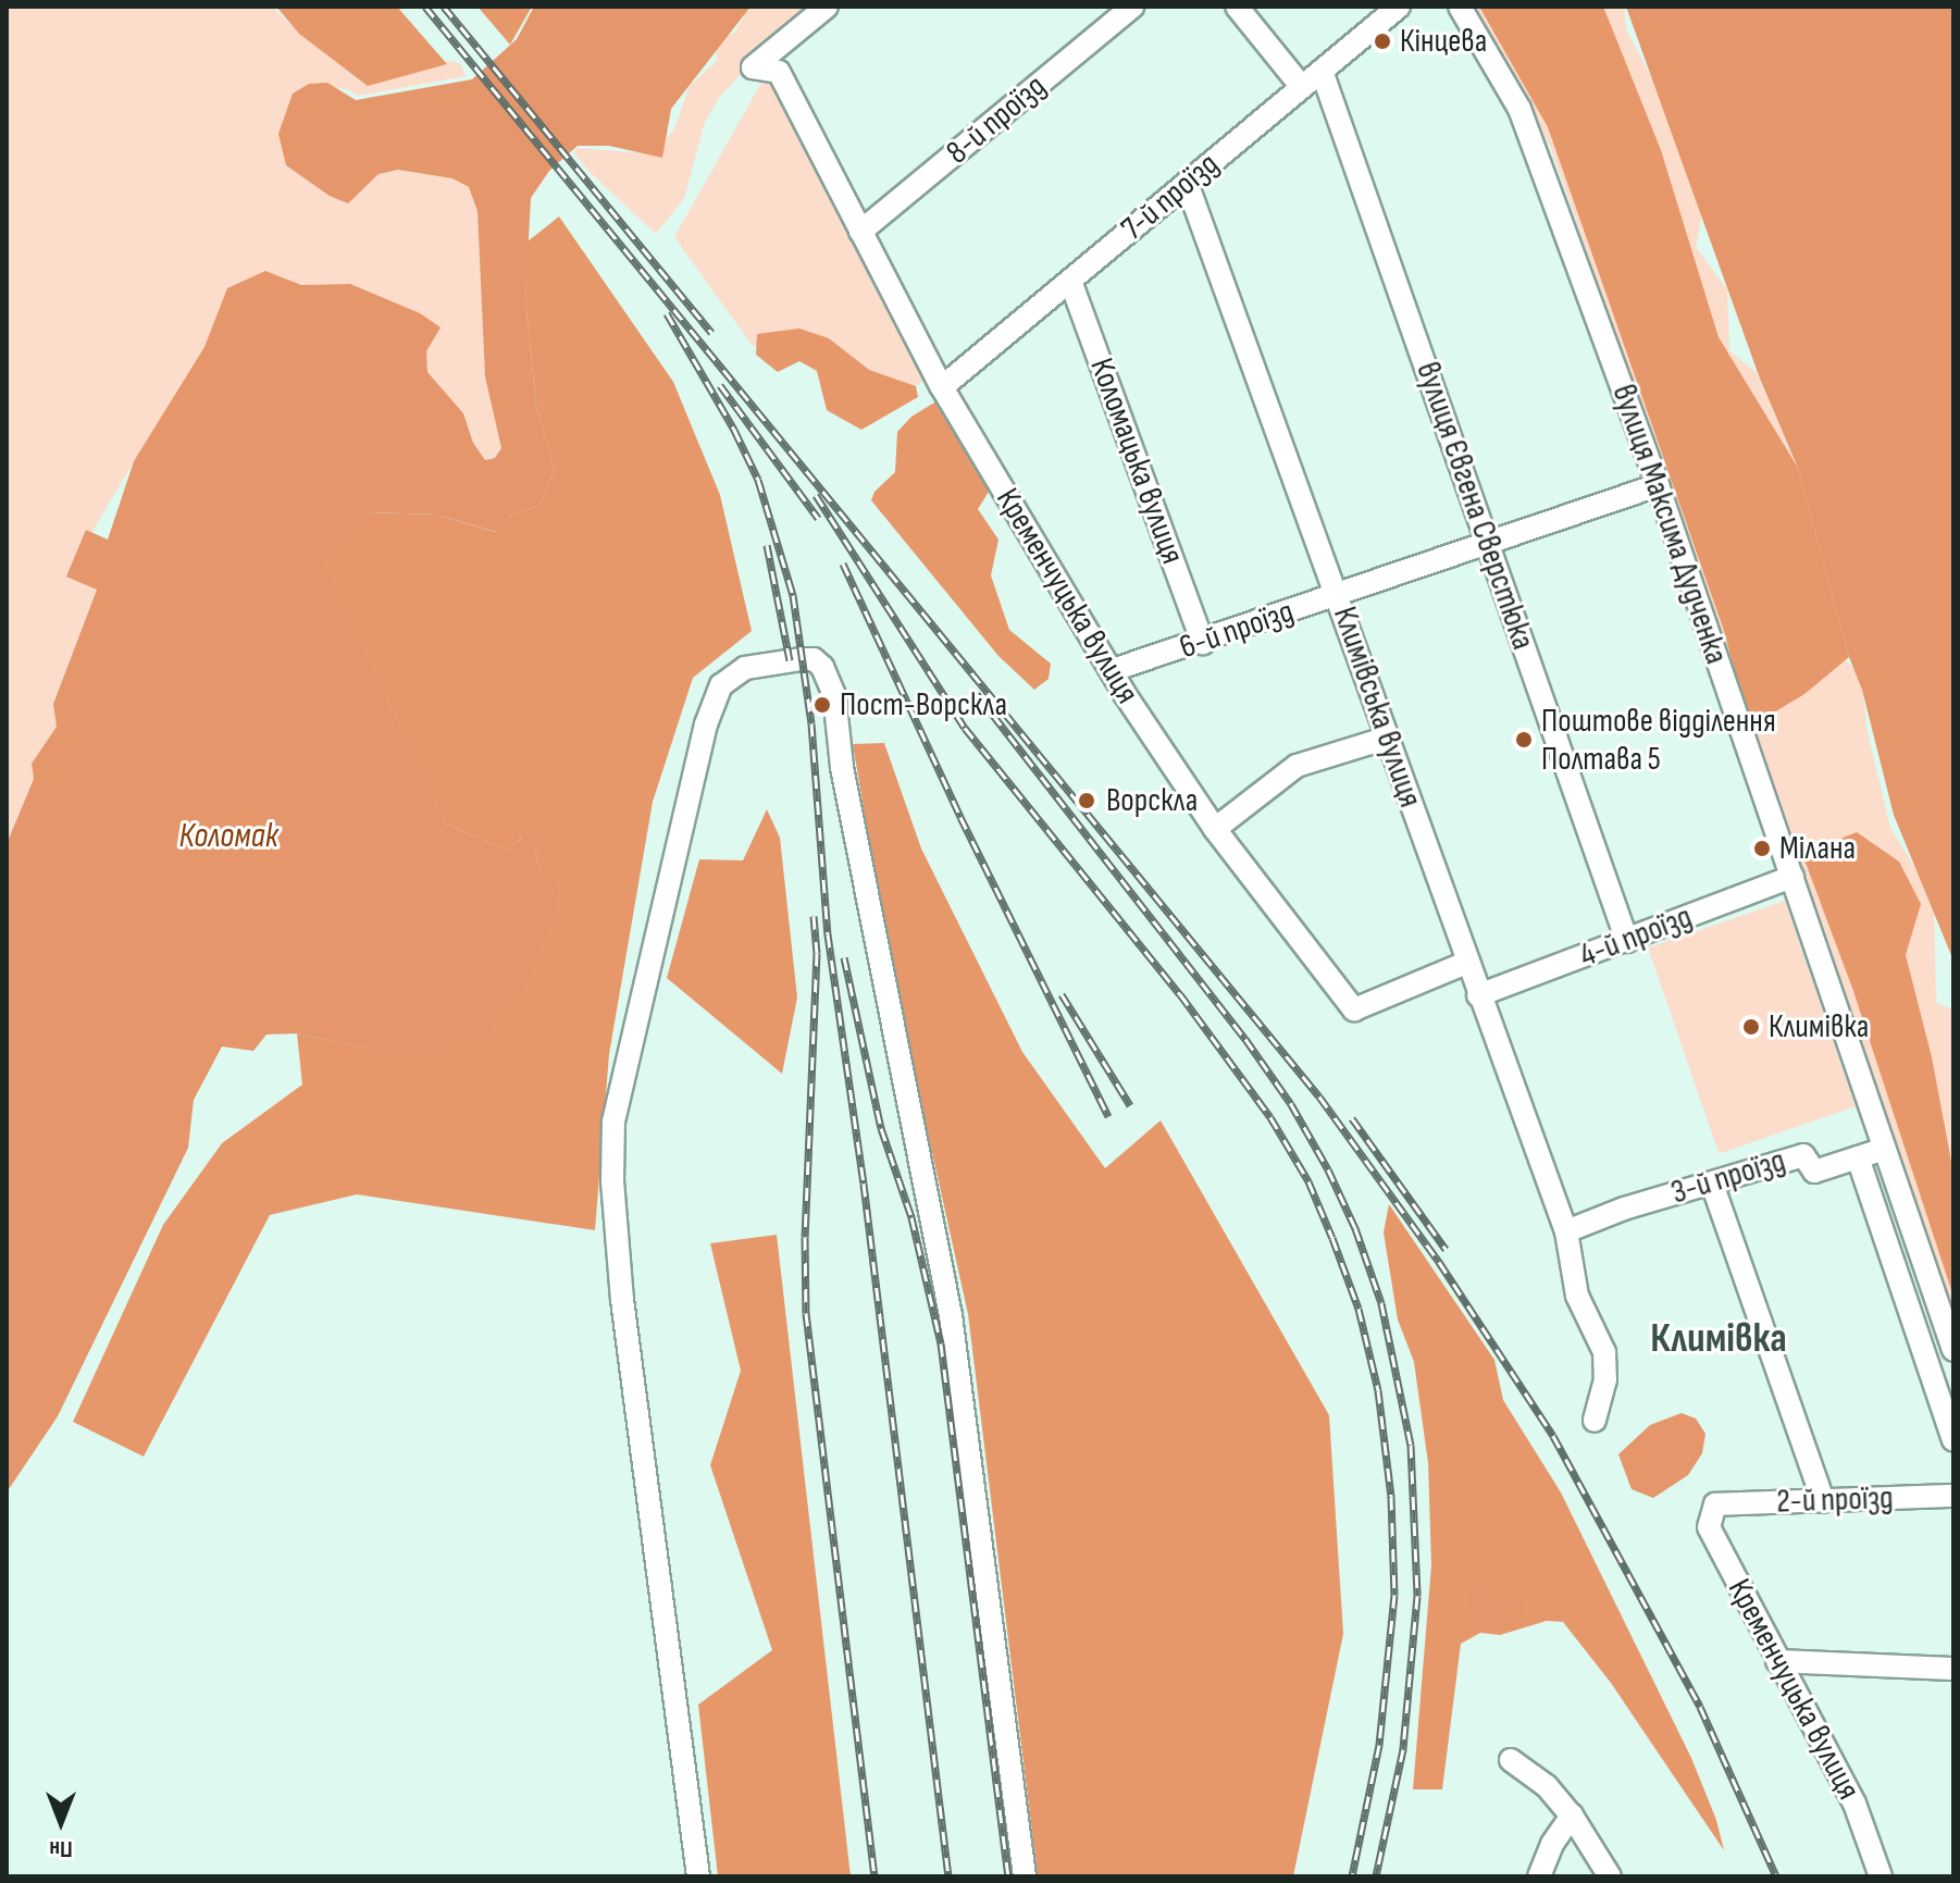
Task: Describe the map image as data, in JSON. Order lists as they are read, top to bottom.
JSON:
{
  "streets": {
    "street": [
      "8-й проїзд",
      "7-й проїзд",
      "Коломацька вулиця",
      "вулиця Євгена Сверстюка",
      "вулиця Максима Дудченка",
      "Кременчуцька вулиця",
      "6-й проїзд",
      "Климівська вулиця",
      "4-й проїзд",
      "3-й проїзд",
      "2-й проїзд"
    ]
  },
  "crossings": [
    ["8-й проїзд", "Кременчуцька вулиця"],
    ["7-й проїзд", "Коломацька вулиця"],
    ["7-й проїзд", "вулиця Євгена Сверстюка"],
    ["7-й проїзд", "Кременчуцька вулиця"],
    ["7-й проїзд", "Климівська вулиця"],
    ["Коломацька вулиця", "6-й проїзд"],
    ["вулиця Євгена Сверстюка", "6-й проїзд"],
    ["вулиця Євгена Сверстюка", "4-й проїзд"],
    ["вулиця Максима Дудченка", "6-й проїзд"],
    ["вулиця Максима Дудченка", "4-й проїзд"],
    ["вулиця Максима Дудченка", "3-й проїзд"],
    ["Кременчуцька вулиця", "6-й проїзд"],
    ["Кременчуцька вулиця", "Климівська вулиця"],
    ["Кременчуцька вулиця", "2-й проїзд"],
    ["6-й проїзд", "Климівська вулиця"],
    ["Климівська вулиця", "4-й проїзд"],
    ["Климівська вулиця", "3-й проїзд"]
  ],
  "districts": ["Климівка"],
  "water": ["Коломак"],
  "places": [
    "Кінцева",
    "Пост-Ворскла",
    "Поштове відділення Полтава 5",
    "Ворскла",
    "Мілана",
    "Климівка"
  ],
  "north": "bottom"
}
